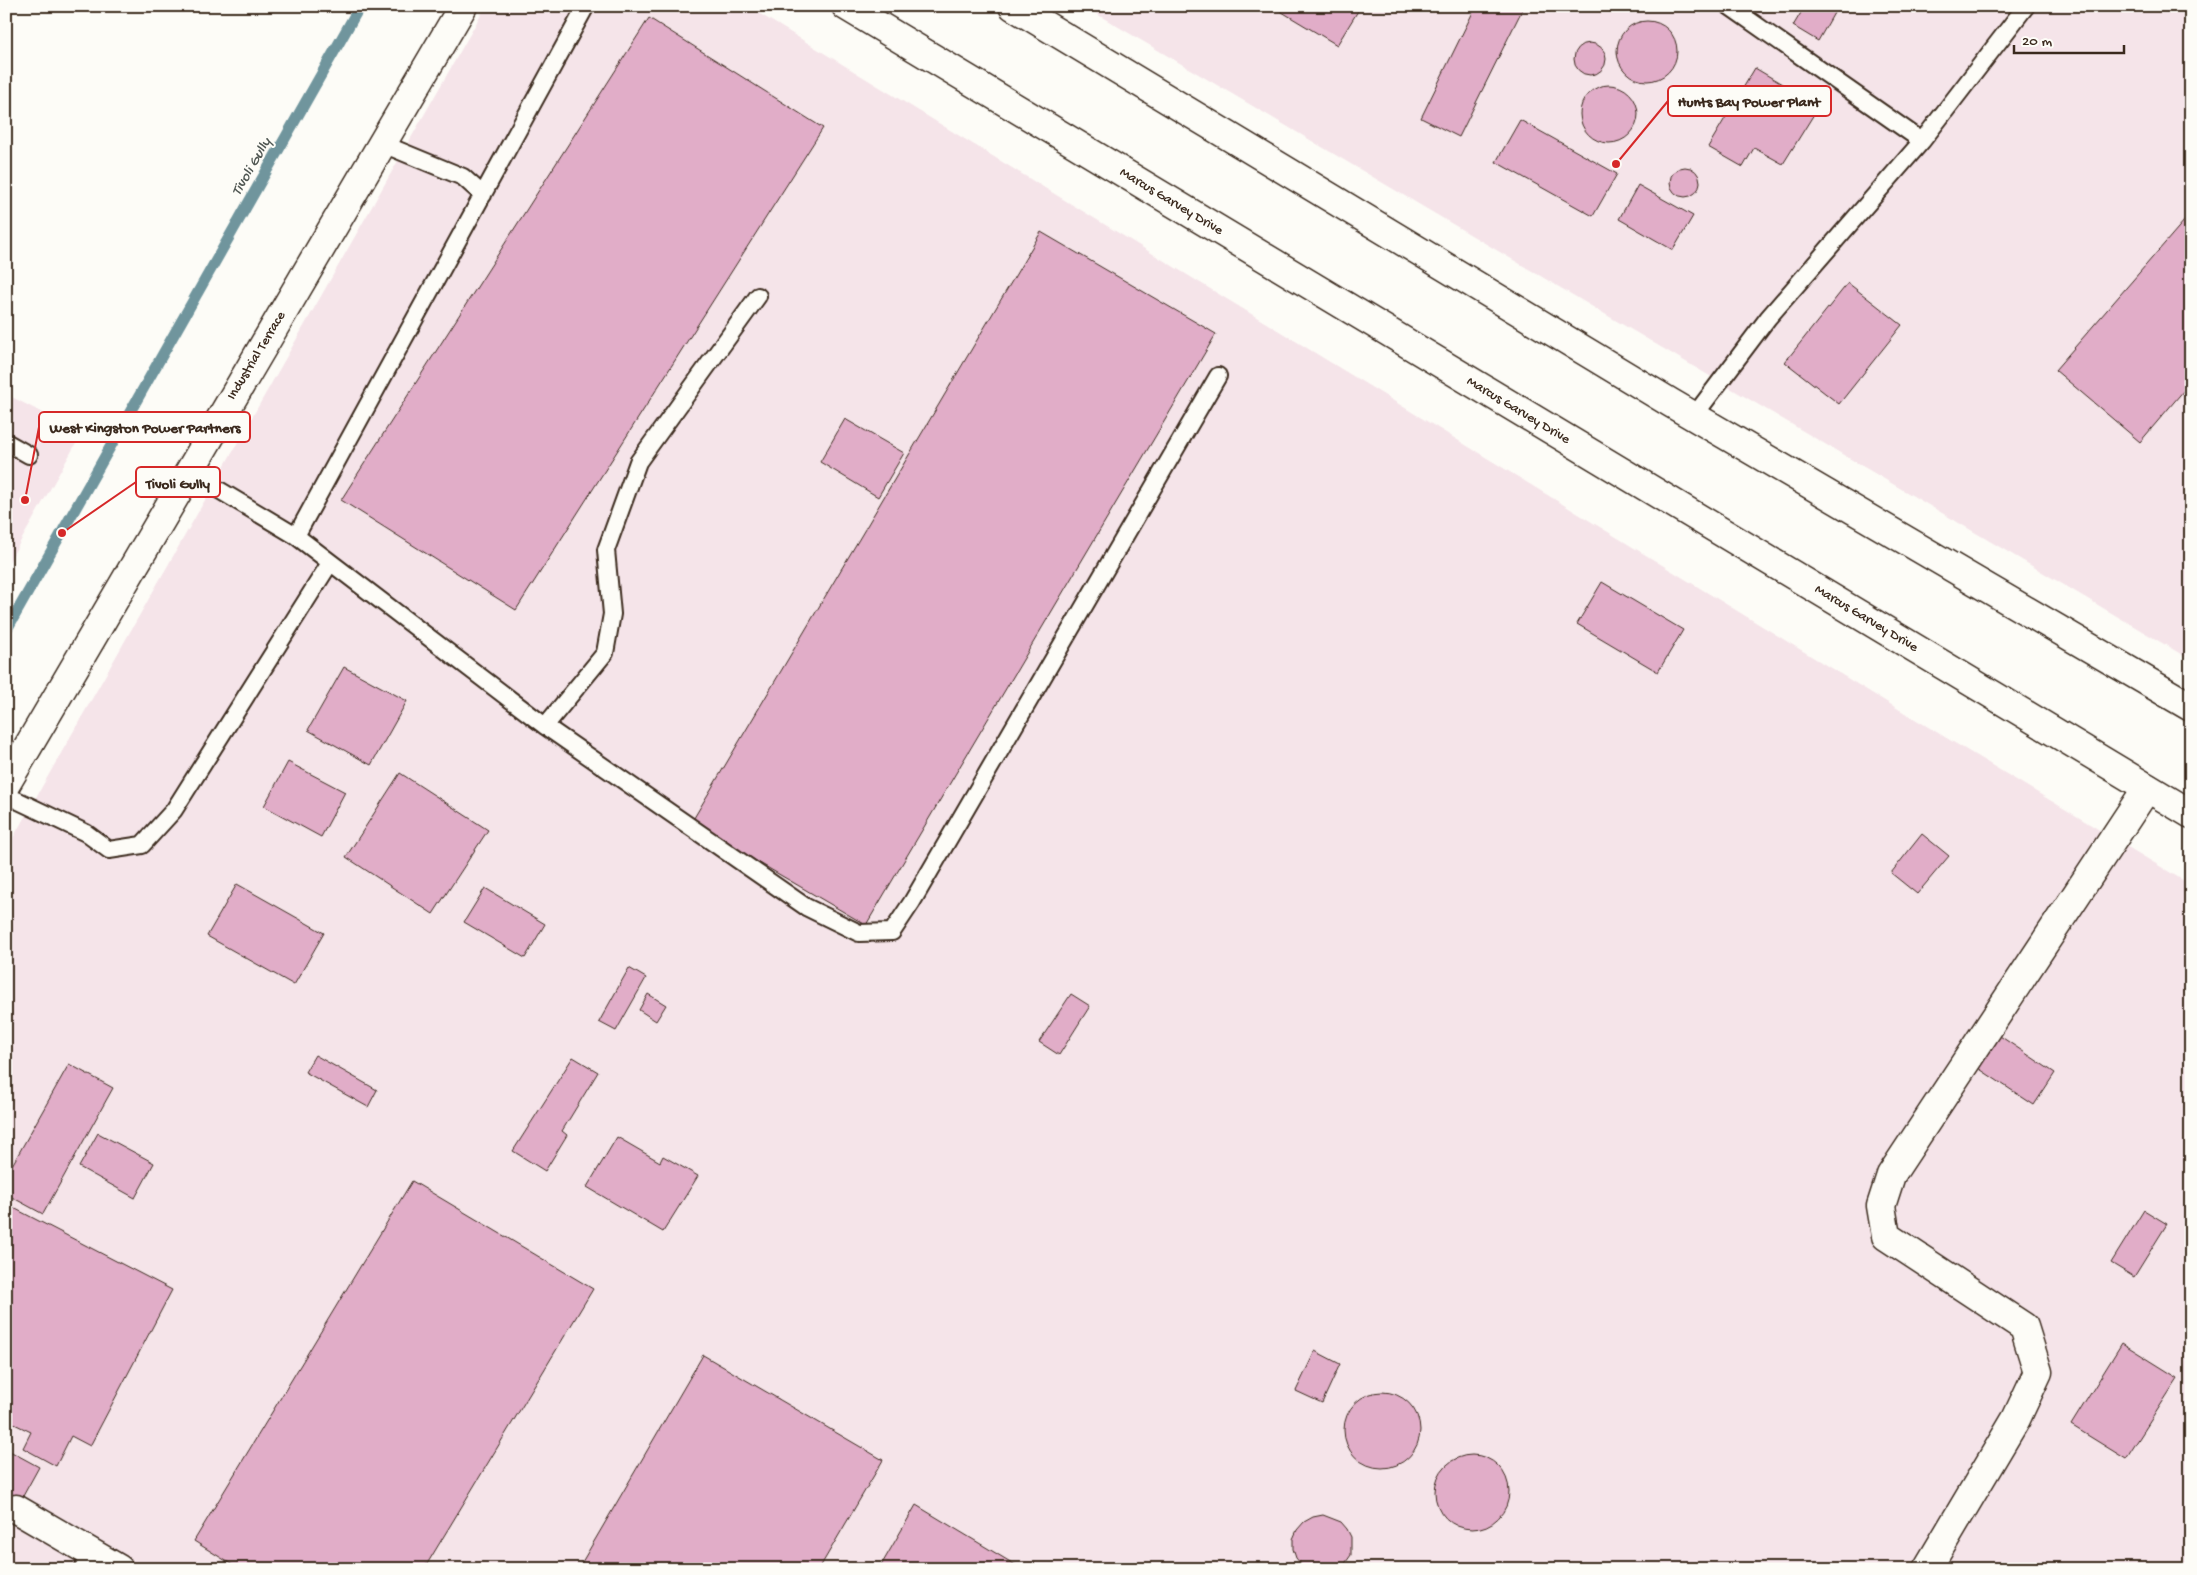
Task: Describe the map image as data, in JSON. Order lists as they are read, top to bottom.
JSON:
{
  "streets": {
    "main road": ["Marcus Garvey Drive", "Industrial Terrace"]
  },
  "water": ["Tivoli Gully"],
  "places": ["Hunts Bay Power Plant", "West Kingston Power Partners", "Tivoli Gully"],
  "scale_bar": "20 m"
}
